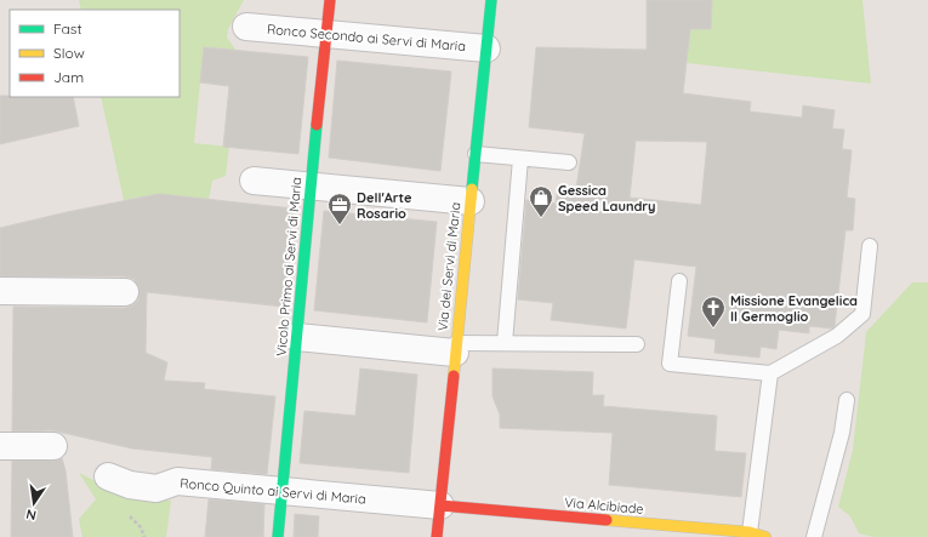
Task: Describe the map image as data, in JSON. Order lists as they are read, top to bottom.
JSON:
{
  "streets": {
    "street": [
      "Ronco Secondo ai Servi di Maria",
      "Vicolo Primo ai Servi di Maria",
      "Via dei Servi di Maria",
      "Ronco Quinto ai Servi di Maria",
      "Via Alcibiade"
    ]
  },
  "crossings": [
    ["Ronco Secondo ai Servi di Maria", "Vicolo Primo ai Servi di Maria"],
    ["Ronco Secondo ai Servi di Maria", "Via dei Servi di Maria"],
    ["Vicolo Primo ai Servi di Maria", "Ronco Quinto ai Servi di Maria"],
    ["Via dei Servi di Maria", "Ronco Quinto ai Servi di Maria"],
    ["Via dei Servi di Maria", "Via Alcibiade"],
    ["Ronco Quinto ai Servi di Maria", "Via Alcibiade"]
  ],
  "places": {
    "shop": ["Gessica Speed Laundry"],
    "office": ["Dell'Arte Rosario"],
    "church": ["Missione Evangelica Il Germoglio"]
  },
  "legend": ["Fast", "Slow", "Jam"],
  "north": "bottom"
}
